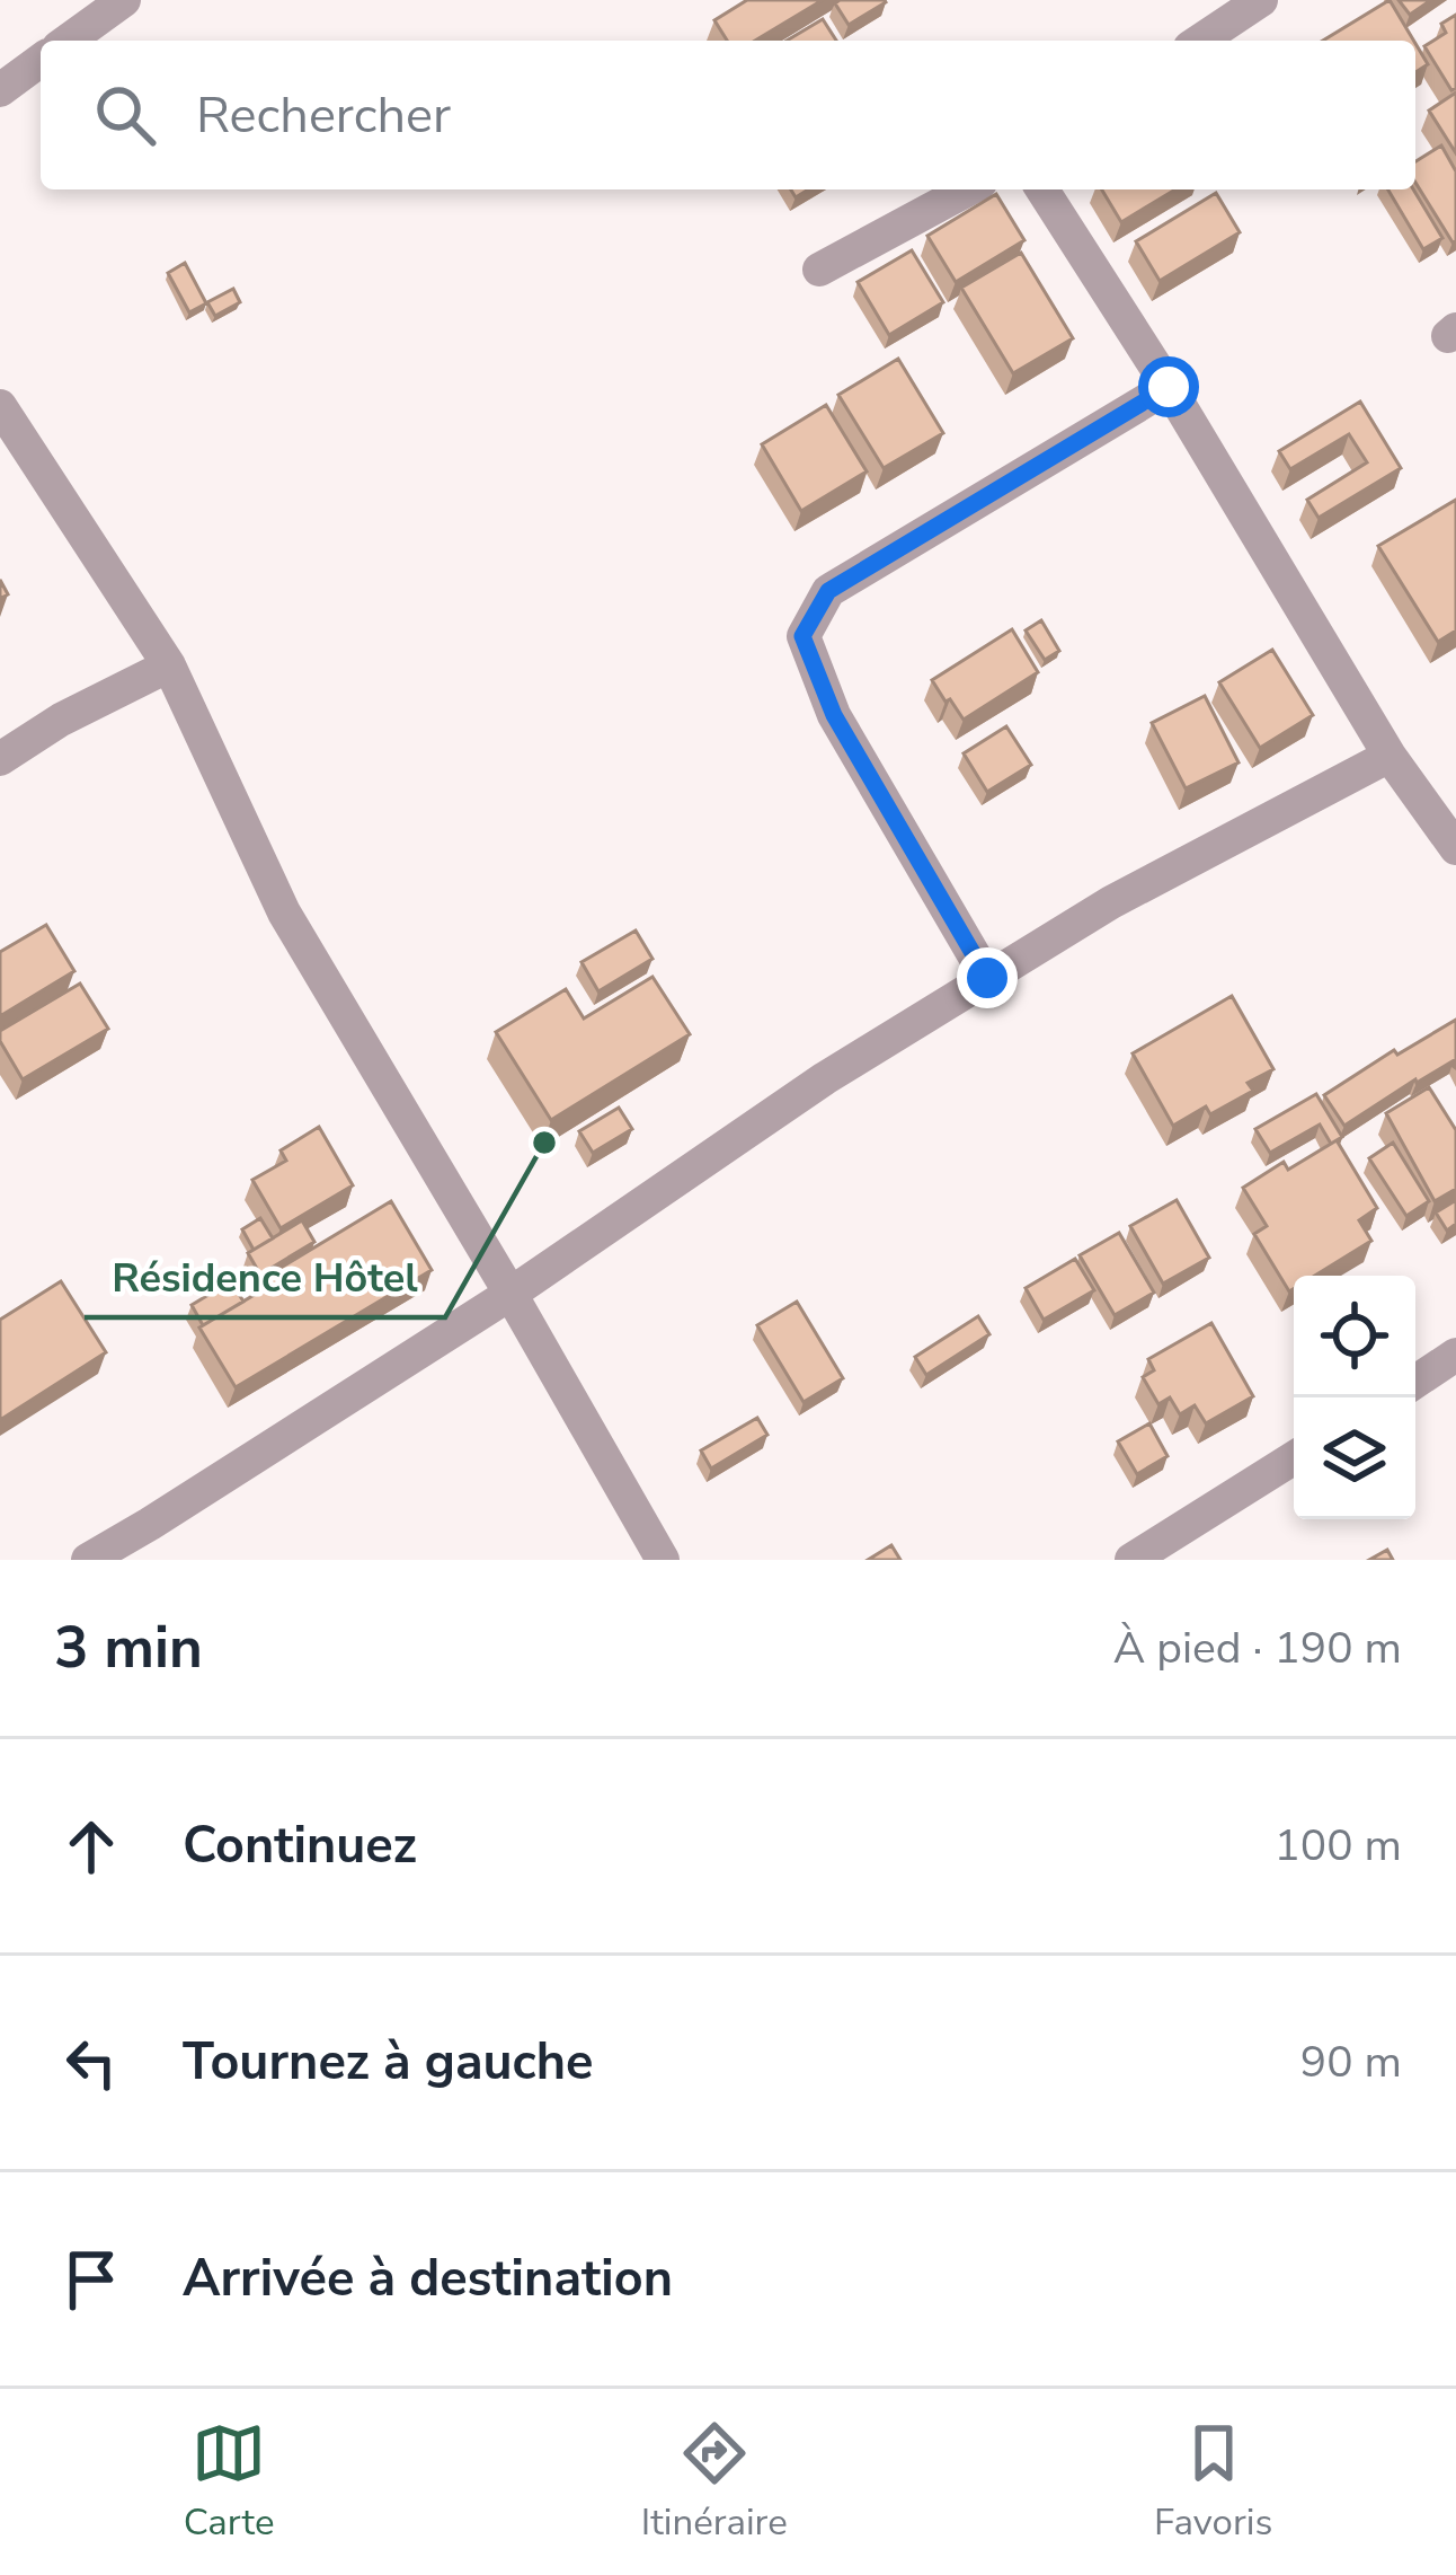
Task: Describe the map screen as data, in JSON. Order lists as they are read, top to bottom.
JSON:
{
  "places": ["Résidence Hôtel"],
  "page": {
    "search": "Rechercher",
    "heading": ["3 min", "À pied · 190 m"],
    "list": [
      ["Continuez", "100 m"],
      ["Tournez à gauche", "90 m"],
      "Arrivée à destination"
    ],
    "nav": ["Carte", "Itinéraire", "Favoris"]
  }
}
